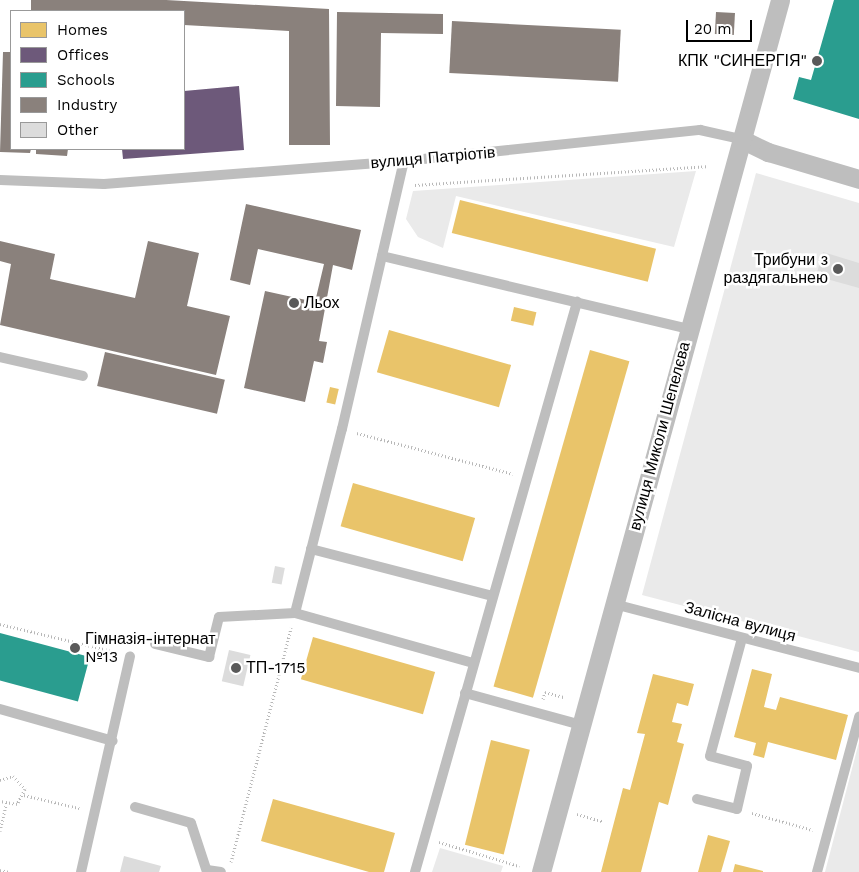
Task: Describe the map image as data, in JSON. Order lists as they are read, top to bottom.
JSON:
{
  "streets": {
    "street": ["вулиця Патріотів", "вулиця Миколи Шепелєва"],
    "lane": ["Залісна вулиця"]
  },
  "crossings": [
    ["вулиця Патріотів", "вулиця Миколи Шепелєва"],
    ["вулиця Миколи Шепелєва", "Залісна вулиця"]
  ],
  "places": [
    "КПК \"СИНЕРГІЯ\"",
    "Трибуни з раздягальнею",
    "Льох",
    "Гімназія-інтернат №13",
    "ТП-1715"
  ],
  "legend": [
    "Homes",
    "Offices",
    "Schools",
    "Industry",
    "Other"
  ],
  "scale_bar": "20 m"
}
